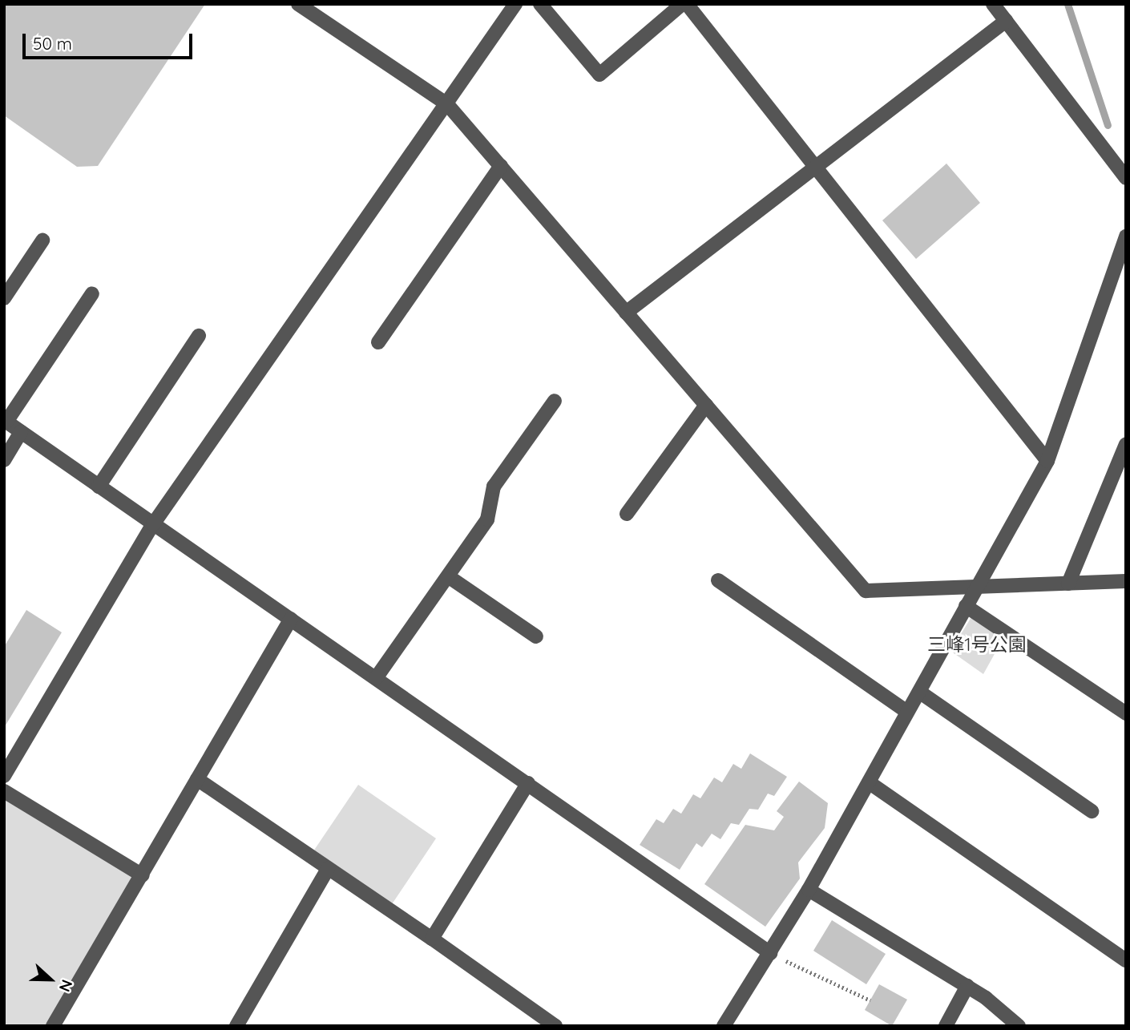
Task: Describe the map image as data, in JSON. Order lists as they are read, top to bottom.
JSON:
{
  "parks": ["三峰1号公園"],
  "scale_bar": "50 m",
  "north": "right"
}
